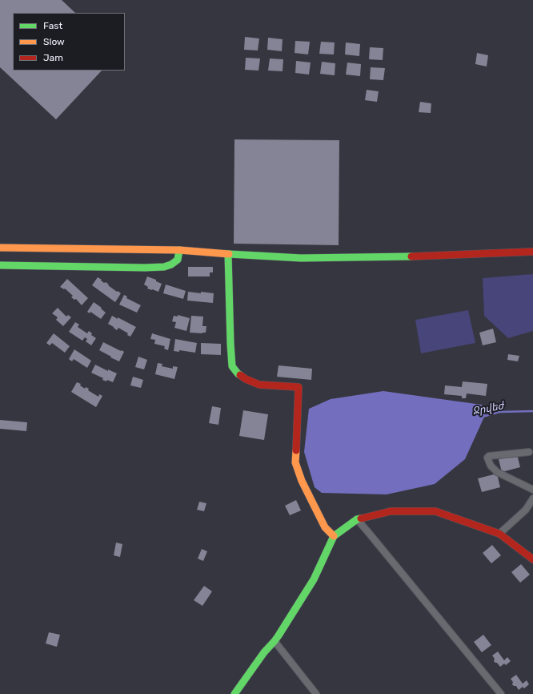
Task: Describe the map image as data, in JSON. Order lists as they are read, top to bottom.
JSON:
{
  "water": ["Ջրվեժ"],
  "legend": ["Fast", "Slow", "Jam"]
}
